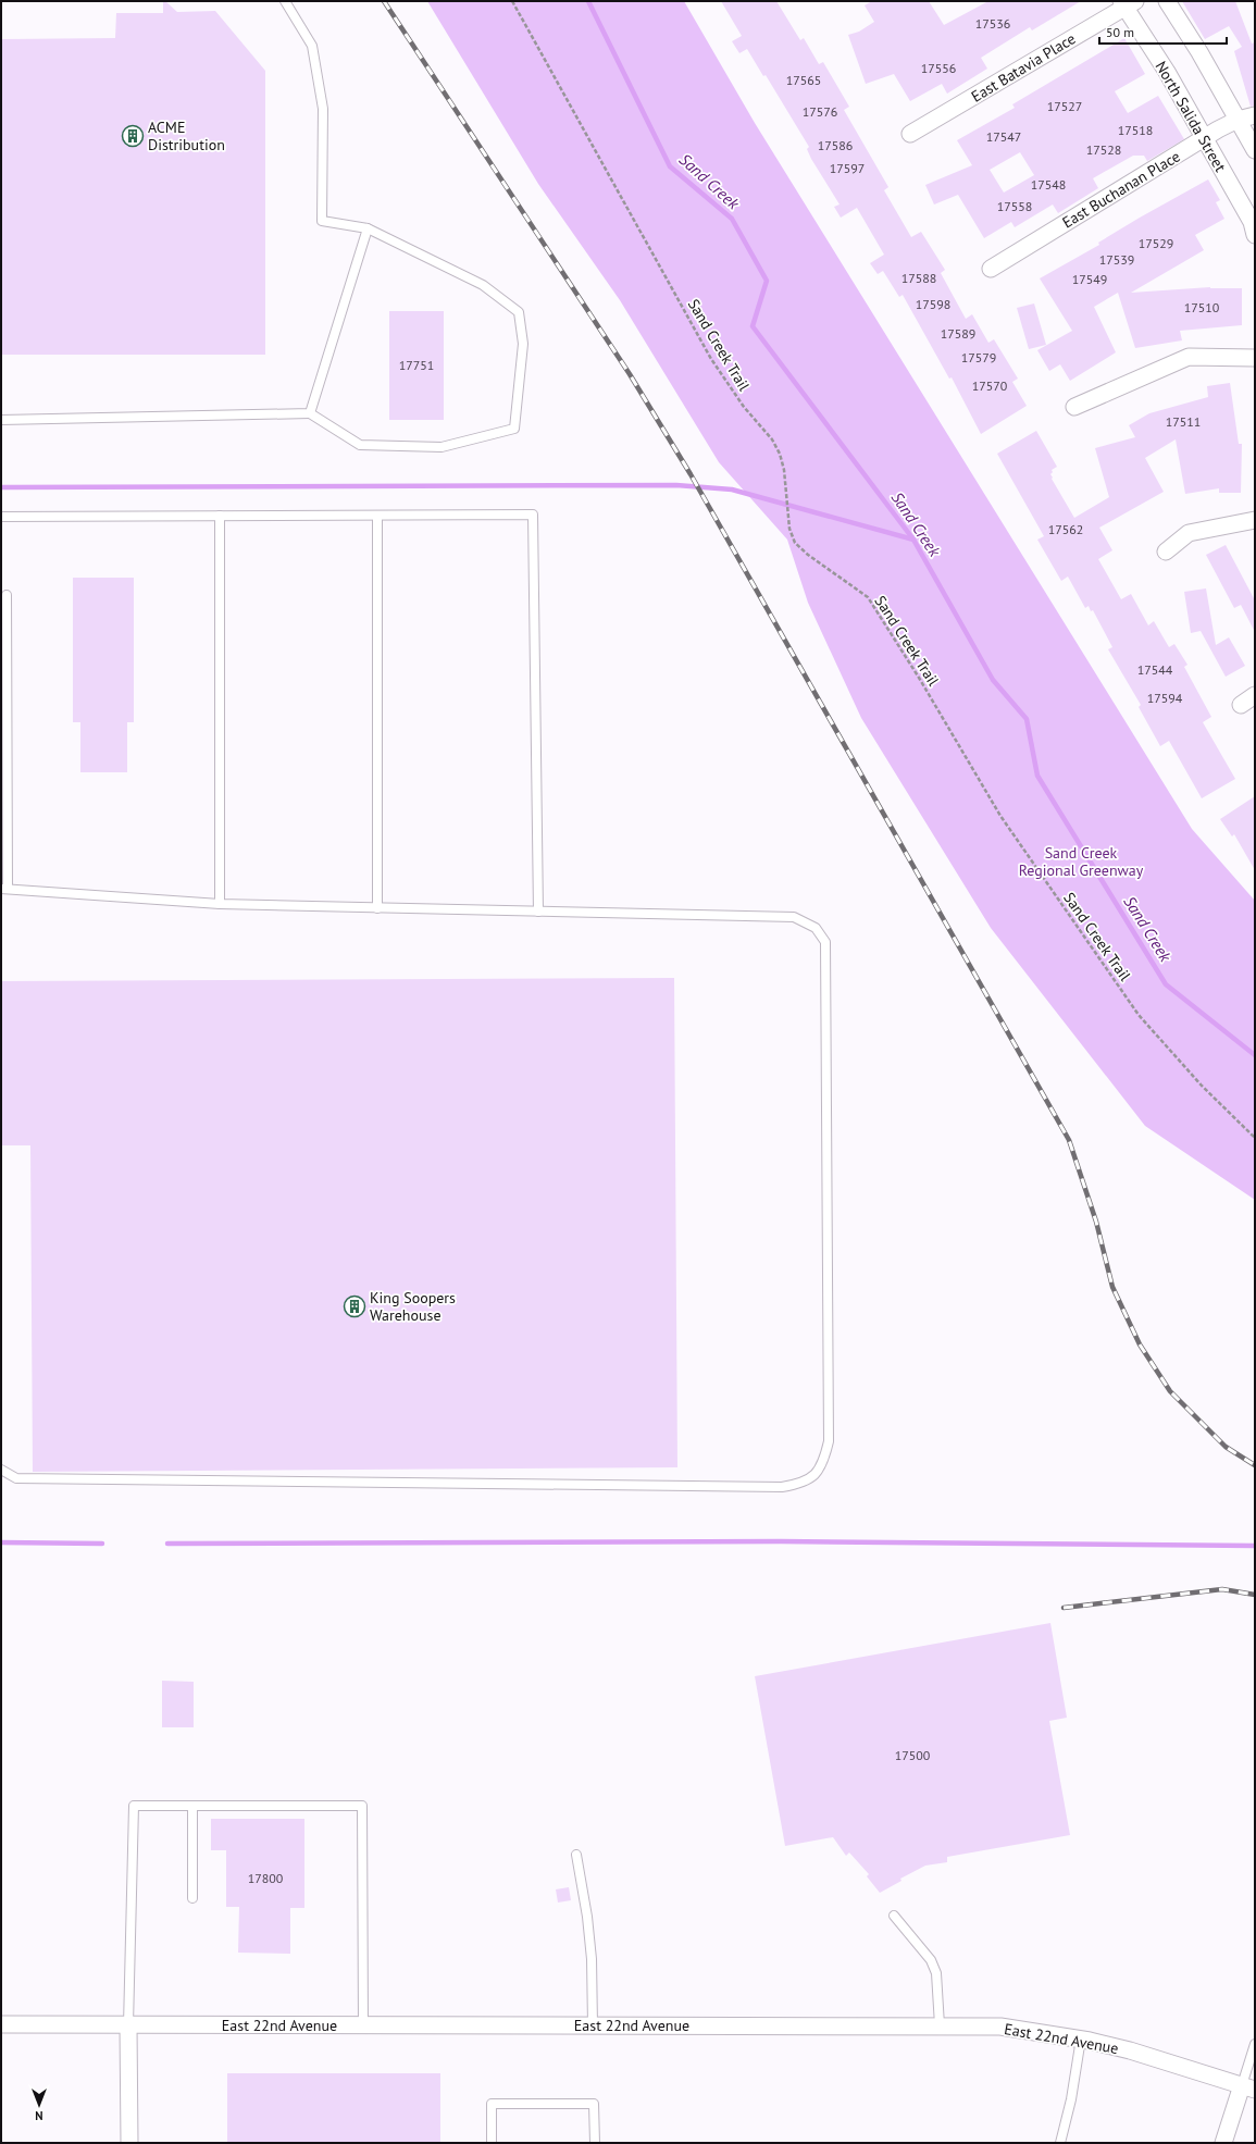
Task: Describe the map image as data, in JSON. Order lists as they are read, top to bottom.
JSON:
{
  "streets": {
    "street": [
      "East Batavia Place",
      "North Salida Street",
      "East Buchanan Place",
      "East 22nd Avenue"
    ],
    "path": ["Sand Creek Trail"]
  },
  "crossings": [
    ["East Batavia Place", "North Salida Street"],
    ["North Salida Street", "East Buchanan Place"]
  ],
  "water": ["Sand Creek"],
  "parks": ["Sand Creek Regional Greenway"],
  "places": {
    "building": ["ACME Distribution", "King Soopers Warehouse"]
  },
  "house_numbers": [
    "17536",
    "17556",
    "17565",
    "17527",
    "17576",
    "17518",
    "17547",
    "17586",
    "17528",
    "17597",
    "17548",
    "17558",
    "17529",
    "17539",
    "17588",
    "17549",
    "17598",
    "17510",
    "17589",
    "17579",
    "17751",
    "17570",
    "17511",
    "17562",
    "17544",
    "17594",
    "17500",
    "17800"
  ],
  "scale_bar": "50 m",
  "north": "bottom"
}
